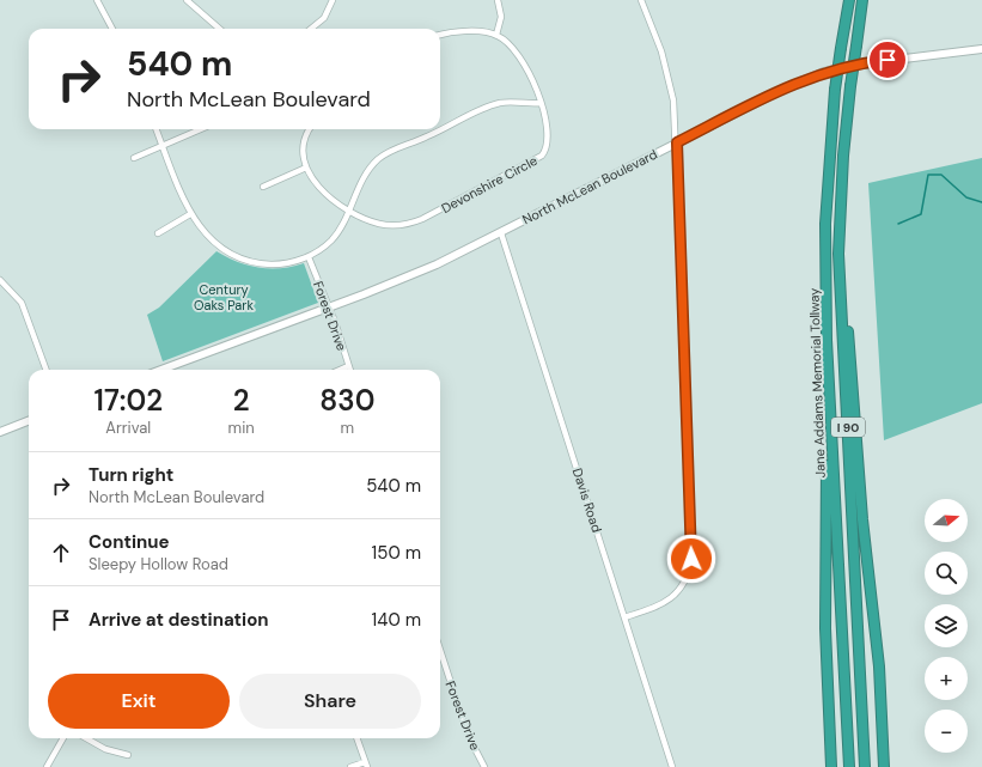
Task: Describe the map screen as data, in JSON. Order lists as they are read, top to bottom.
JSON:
{
  "streets": {
    "highway": ["Jane Addams Memorial Tollway", "I 90"],
    "main road": ["North McLean Boulevard"],
    "street": ["Devonshire Circle", "Forest Drive", "Davis Road"]
  },
  "crossings": [
    ["North McLean Boulevard", "Forest Drive"],
    ["North McLean Boulevard", "Davis Road"]
  ],
  "parks": ["Century Oaks Park"],
  "north": "right",
  "page": {
    "turn": ["540 m", "North McLean Boulevard"],
    "eta": [
      "17:02",
      "Arrival",
      "2",
      "min",
      "830",
      "m"
    ],
    "list": [
      {
        "name": "Turn right",
        "note": "North McLean Boulevard",
        "value": "540 m"
      },
      {
        "name": "Continue",
        "note": "Sleepy Hollow Road",
        "value": "150 m"
      },
      {
        "name": "Arrive at destination",
        "value": "140 m"
      }
    ],
    "map_buttons": ["+", "−"],
    "buttons": ["Exit", "Share"]
  }
}
